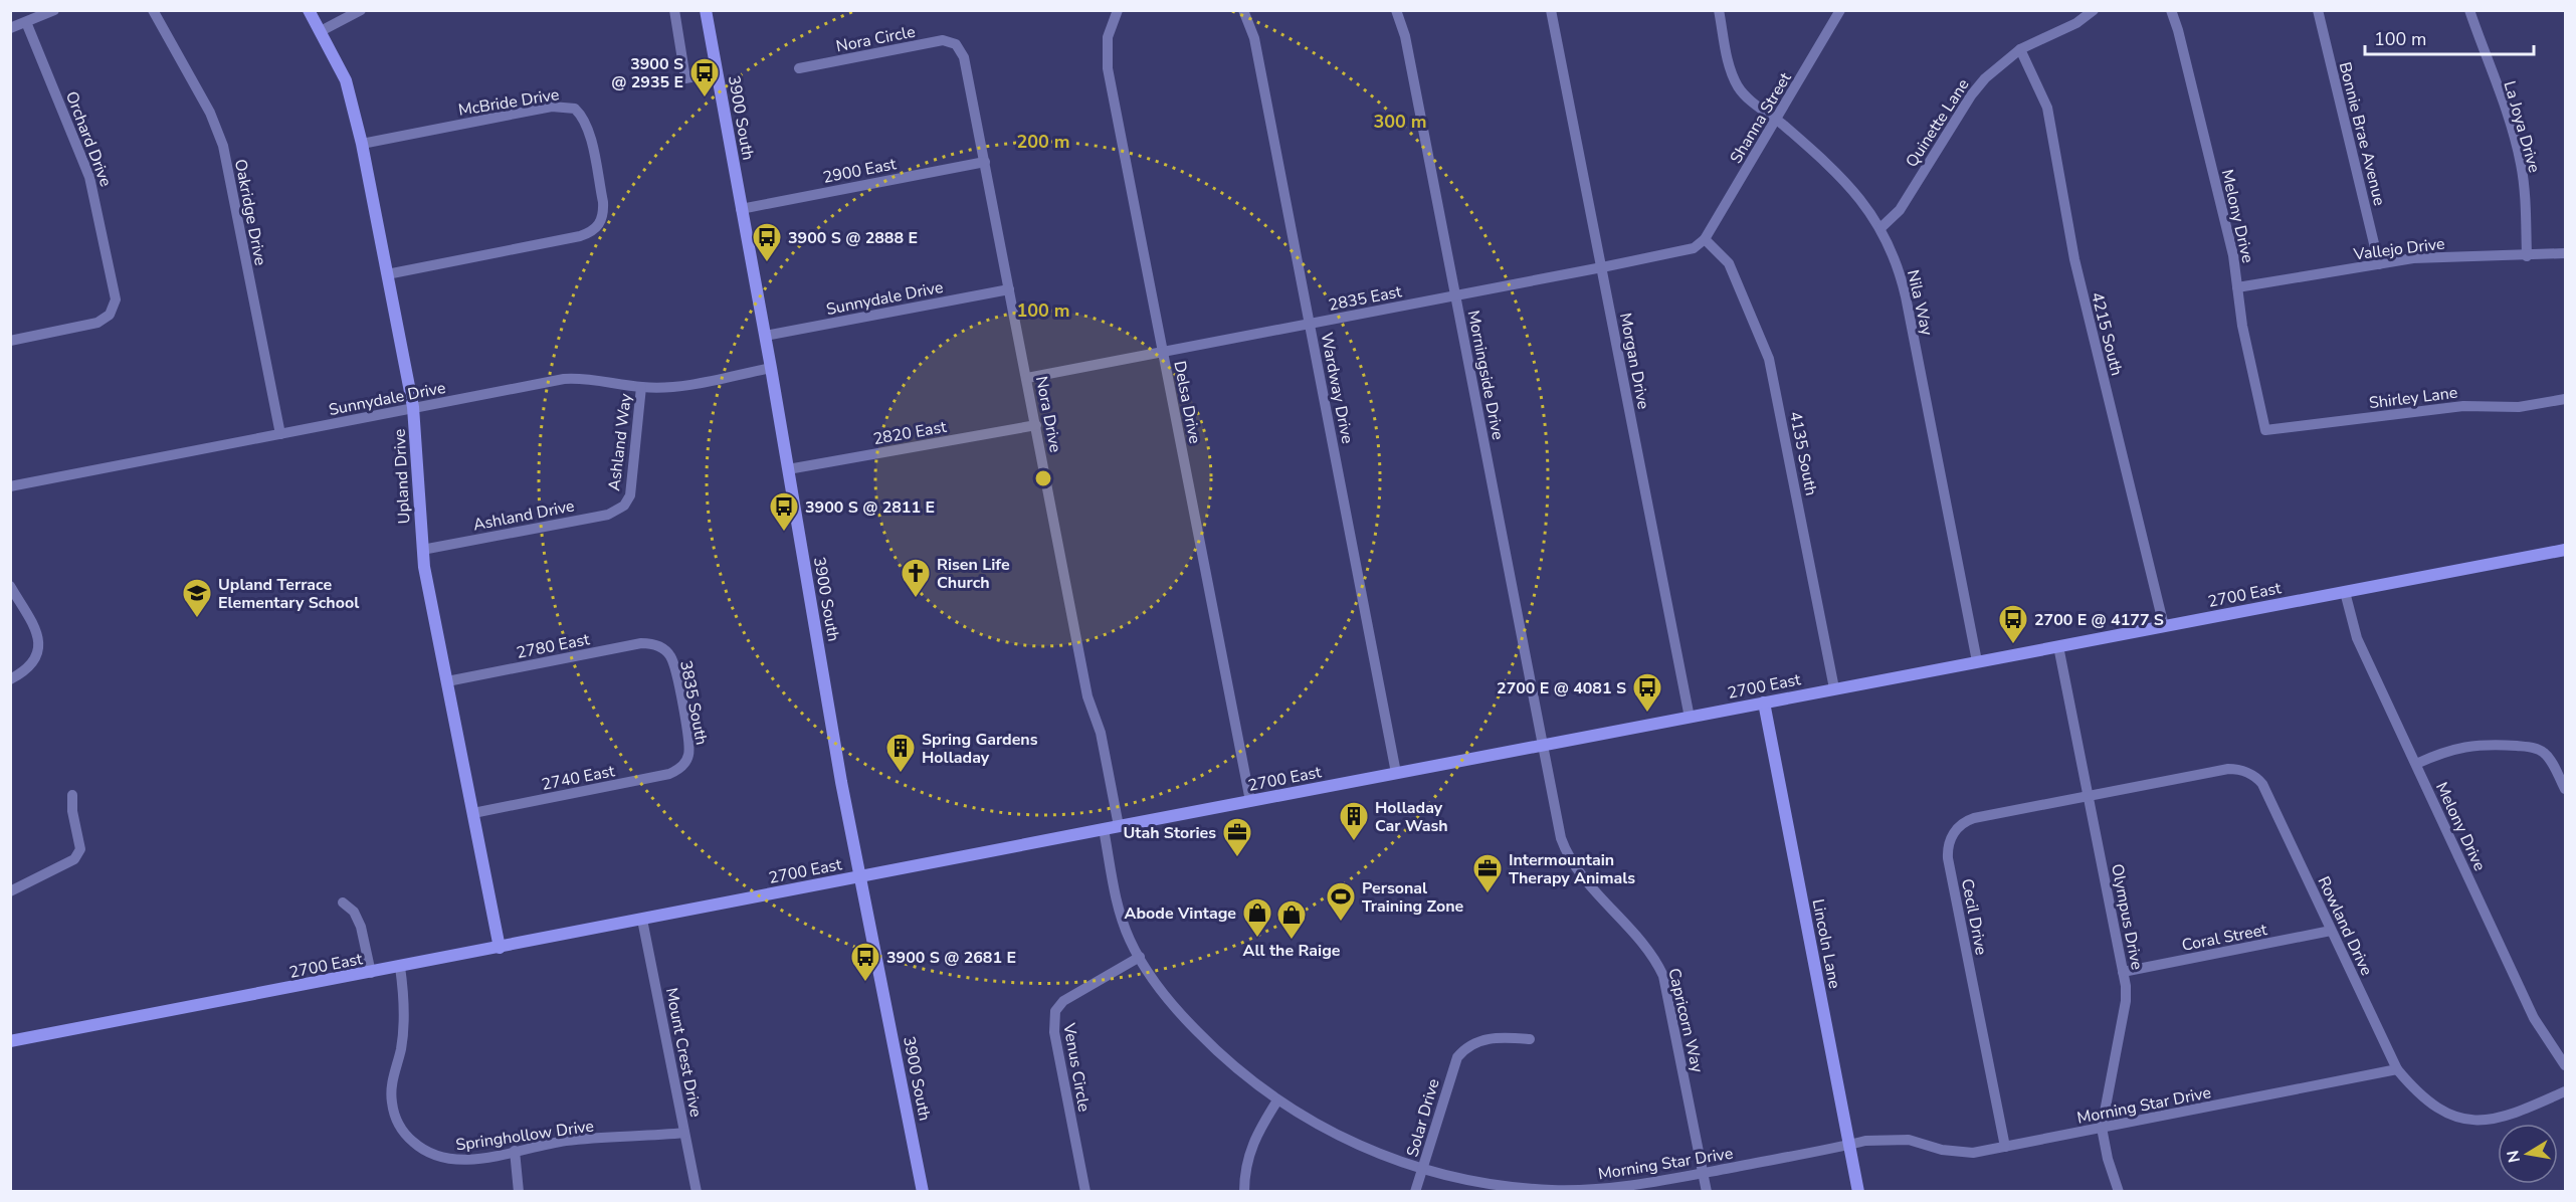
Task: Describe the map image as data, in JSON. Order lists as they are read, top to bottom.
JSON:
{
  "streets": {
    "street": [
      "Nora Circle",
      "McBride Drive",
      "3900 South",
      "Shanna Street",
      "Quinette Lane",
      "La Joya Drive",
      "Bonnie Brae Avenue",
      "Orchard Drive",
      "2900 East",
      "Oakridge Drive",
      "Melony Drive",
      "Vallejo Drive",
      "Sunnydale Drive",
      "2835 East",
      "Nila Way",
      "4215 South",
      "Morgan Drive",
      "Morningside Drive",
      "Wardway Drive",
      "Shirley Lane",
      "Delsa Drive",
      "Nora Drive",
      "2820 East",
      "Ashland Way",
      "4135 South",
      "Upland Drive",
      "Ashland Drive",
      "2700 East",
      "2780 East",
      "3835 South",
      "2740 East",
      "Cecil Drive",
      "Olympus Drive",
      "Rowland Drive",
      "Coral Street",
      "Lincoln Lane",
      "Capricorn Way",
      "Mount Crest Drive",
      "Venus Circle",
      "Morning Star Drive",
      "Solar Drive",
      "Springhollow Drive"
    ]
  },
  "crossings": [
    ["Nora Circle", "Nora Drive"],
    ["McBride Drive", "Upland Drive"],
    ["3900 South", "2900 East"],
    ["3900 South", "Sunnydale Drive"],
    ["3900 South", "2820 East"],
    ["3900 South", "2700 East"],
    ["Shanna Street", "2835 East"],
    ["Shanna Street", "Nila Way"],
    ["Shanna Street", "4135 South"],
    ["Quinette Lane", "Nila Way"],
    ["Quinette Lane", "4215 South"],
    ["La Joya Drive", "Vallejo Drive"],
    ["Bonnie Brae Avenue", "Vallejo Drive"],
    ["2900 East", "Nora Drive"],
    ["Oakridge Drive", "Sunnydale Drive"],
    ["Melony Drive", "Vallejo Drive"],
    ["Melony Drive", "Shirley Lane"],
    ["Melony Drive", "2700 East"],
    ["Sunnydale Drive", "Nora Drive"],
    ["Sunnydale Drive", "Ashland Way"],
    ["Sunnydale Drive", "Upland Drive"],
    ["2835 East", "Morgan Drive"],
    ["2835 East", "Morningside Drive"],
    ["2835 East", "Wardway Drive"],
    ["2835 East", "Delsa Drive"],
    ["2835 East", "Nora Drive"],
    ["2835 East", "4135 South"],
    ["Nila Way", "2700 East"],
    ["4215 South", "2700 East"],
    ["Morgan Drive", "2700 East"],
    ["Morningside Drive", "2700 East"],
    ["Morningside Drive", "Capricorn Way"],
    ["Wardway Drive", "2700 East"],
    ["Delsa Drive", "2700 East"],
    ["Nora Drive", "2820 East"],
    ["Nora Drive", "2700 East"],
    ["Ashland Way", "Ashland Drive"],
    ["4135 South", "2700 East"],
    ["Upland Drive", "Ashland Drive"],
    ["Upland Drive", "2700 East"],
    ["Upland Drive", "2780 East"],
    ["Upland Drive", "2740 East"],
    ["2700 East", "Olympus Drive"],
    ["2700 East", "Lincoln Lane"],
    ["2700 East", "Capricorn Way"],
    ["2700 East", "Mount Crest Drive"],
    ["2700 East", "Morning Star Drive"],
    ["2700 East", "Springhollow Drive"],
    ["2780 East", "3835 South"],
    ["3835 South", "2740 East"],
    ["Cecil Drive", "Olympus Drive"],
    ["Cecil Drive", "Rowland Drive"],
    ["Cecil Drive", "Morning Star Drive"],
    ["Olympus Drive", "Rowland Drive"],
    ["Olympus Drive", "Coral Street"],
    ["Olympus Drive", "Morning Star Drive"],
    ["Rowland Drive", "Coral Street"],
    ["Rowland Drive", "Morning Star Drive"],
    ["Lincoln Lane", "Morning Star Drive"],
    ["Capricorn Way", "Morning Star Drive"],
    ["Mount Crest Drive", "Springhollow Drive"],
    ["Venus Circle", "Morning Star Drive"],
    ["Morning Star Drive", "Solar Drive"]
  ],
  "places": {
    "bus stop": [
      "3900 S @ 2935 E",
      "3900 S @ 2888 E",
      "3900 S @ 2811 E",
      "2700 E @ 4177 S",
      "2700 E @ 4081 S",
      "3900 S @ 2681 E"
    ],
    "church": ["Risen Life Church"],
    "school or university": ["Upland Terrace Elementary School"],
    "building": ["Spring Gardens Holladay", "Holladay Car Wash"],
    "office": ["Utah Stories", "Intermountain Therapy Animals"],
    "sports": ["Personal Training Zone"],
    "shop": ["Abode Vintage", "All the Raige"]
  },
  "scale_bar": "100 m",
  "north": "left",
  "rings": ["300 m", "200 m", "100 m"]
}
